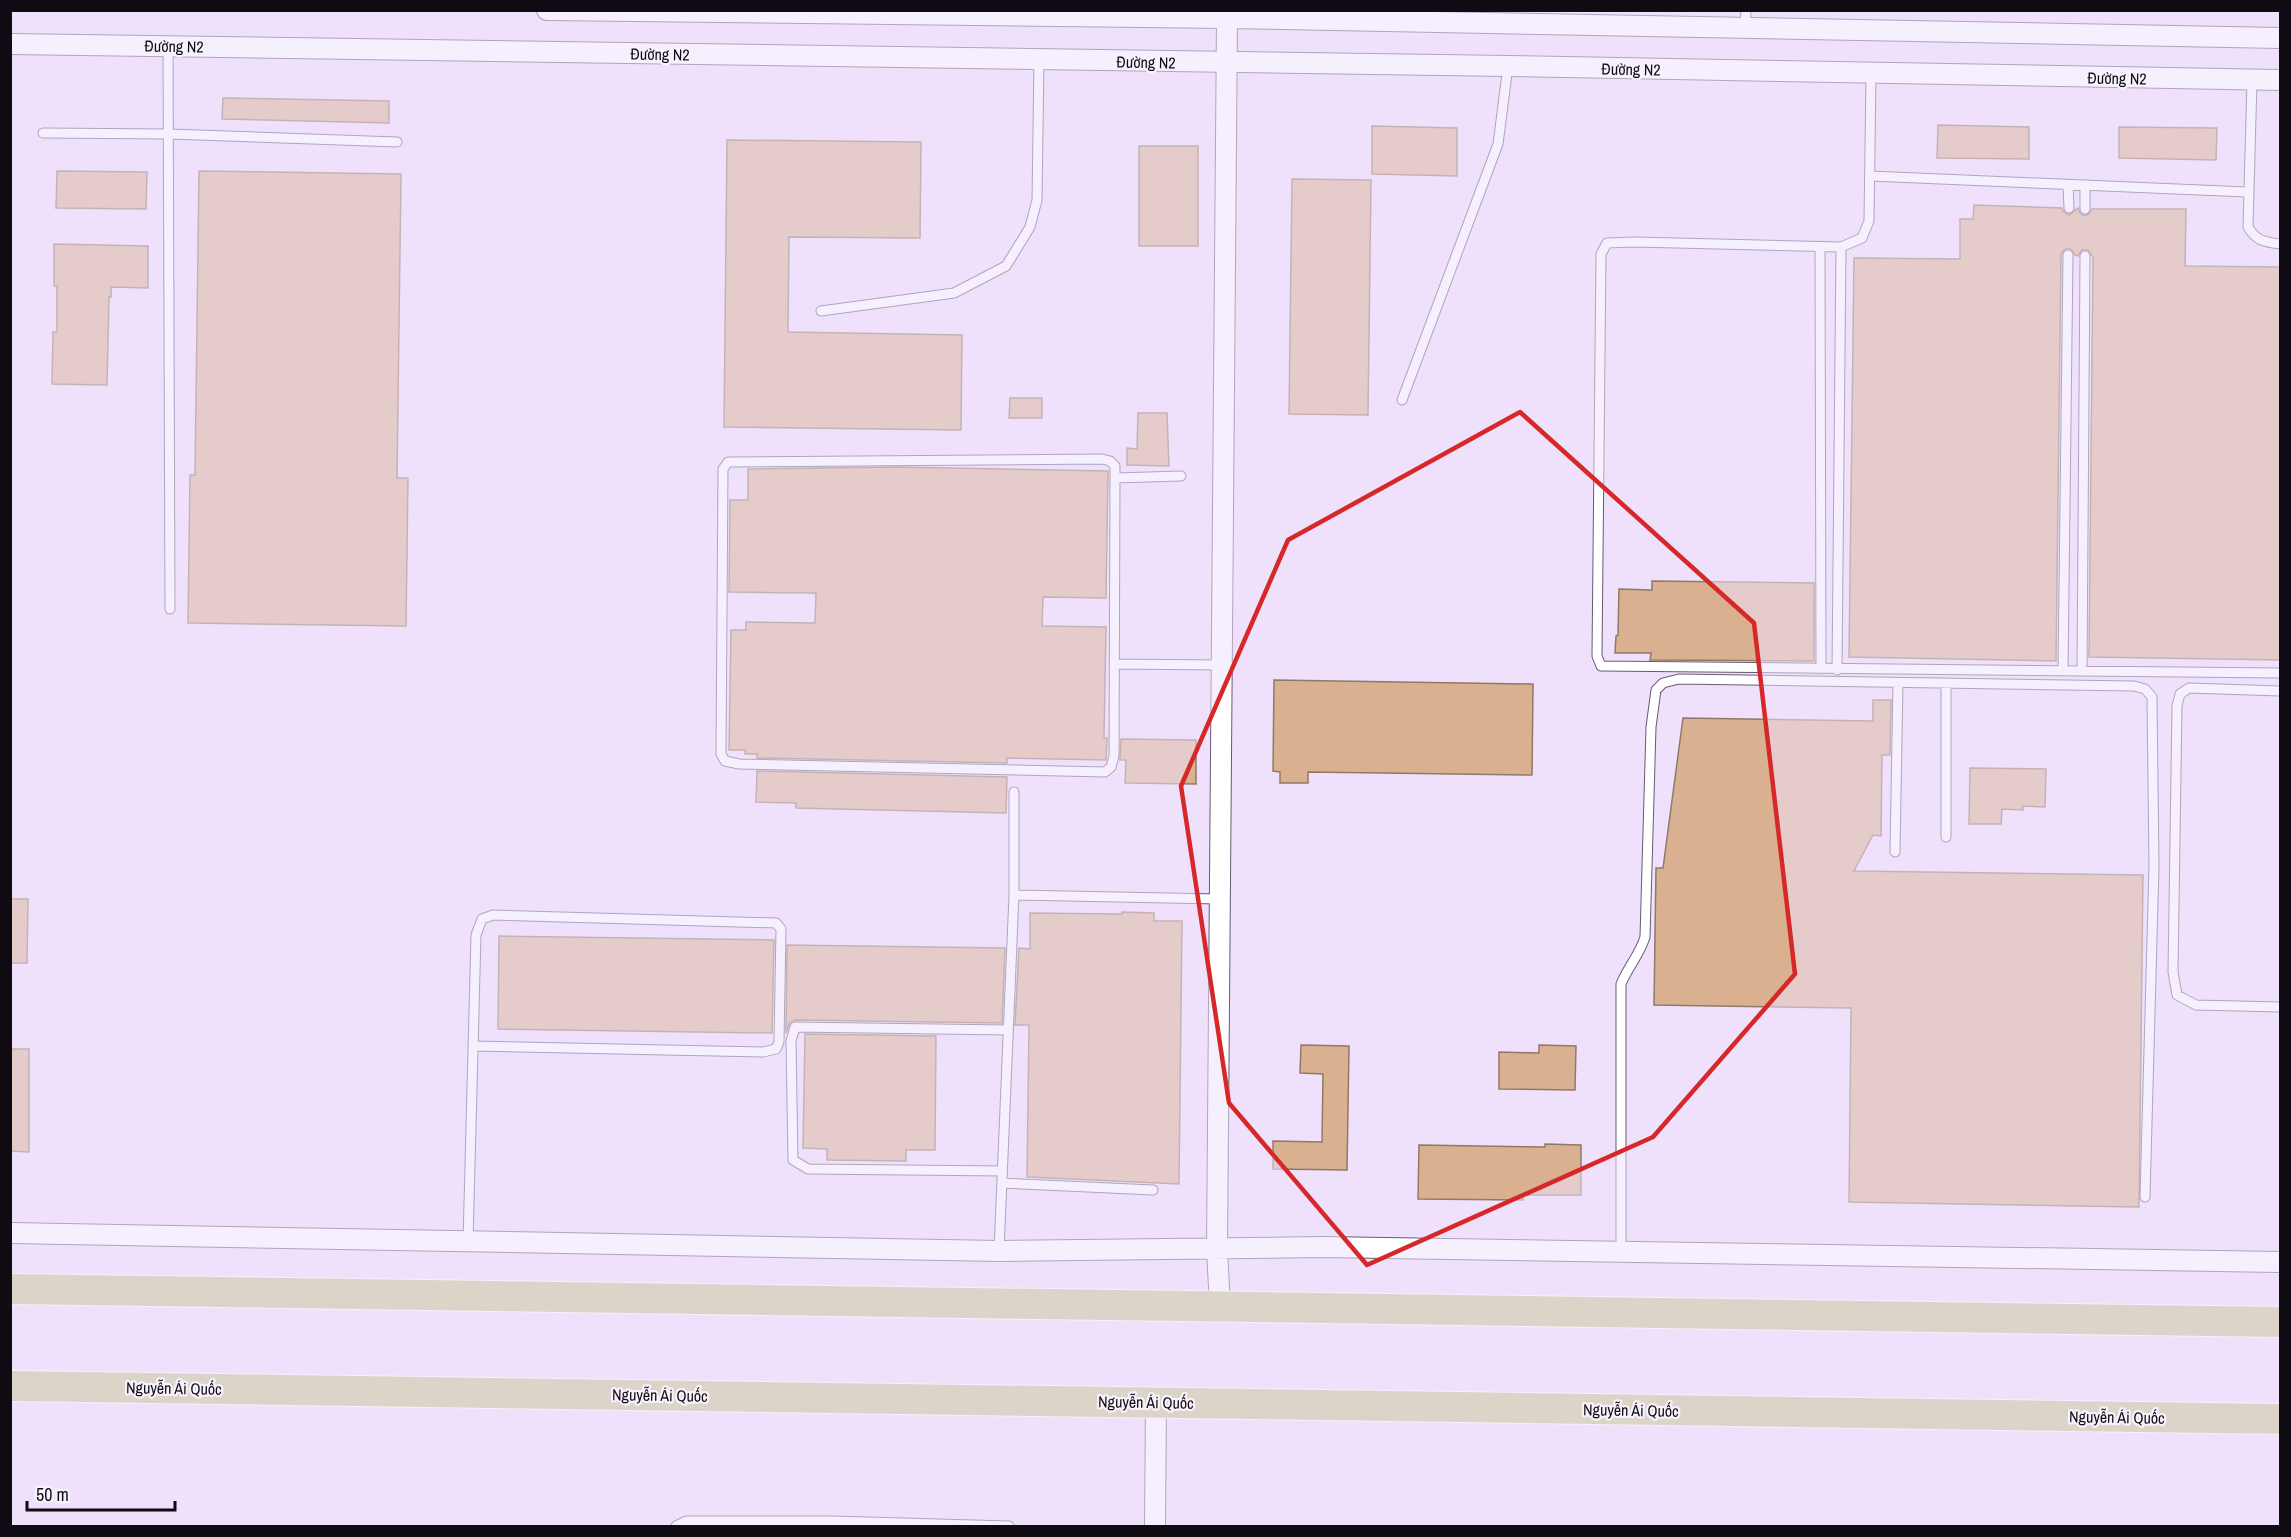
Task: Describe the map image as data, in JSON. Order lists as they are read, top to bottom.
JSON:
{
  "streets": {
    "main road": ["Nguyễn Ái Quốc"],
    "street": ["Đường N2"]
  },
  "scale_bar": "50 m"
}
